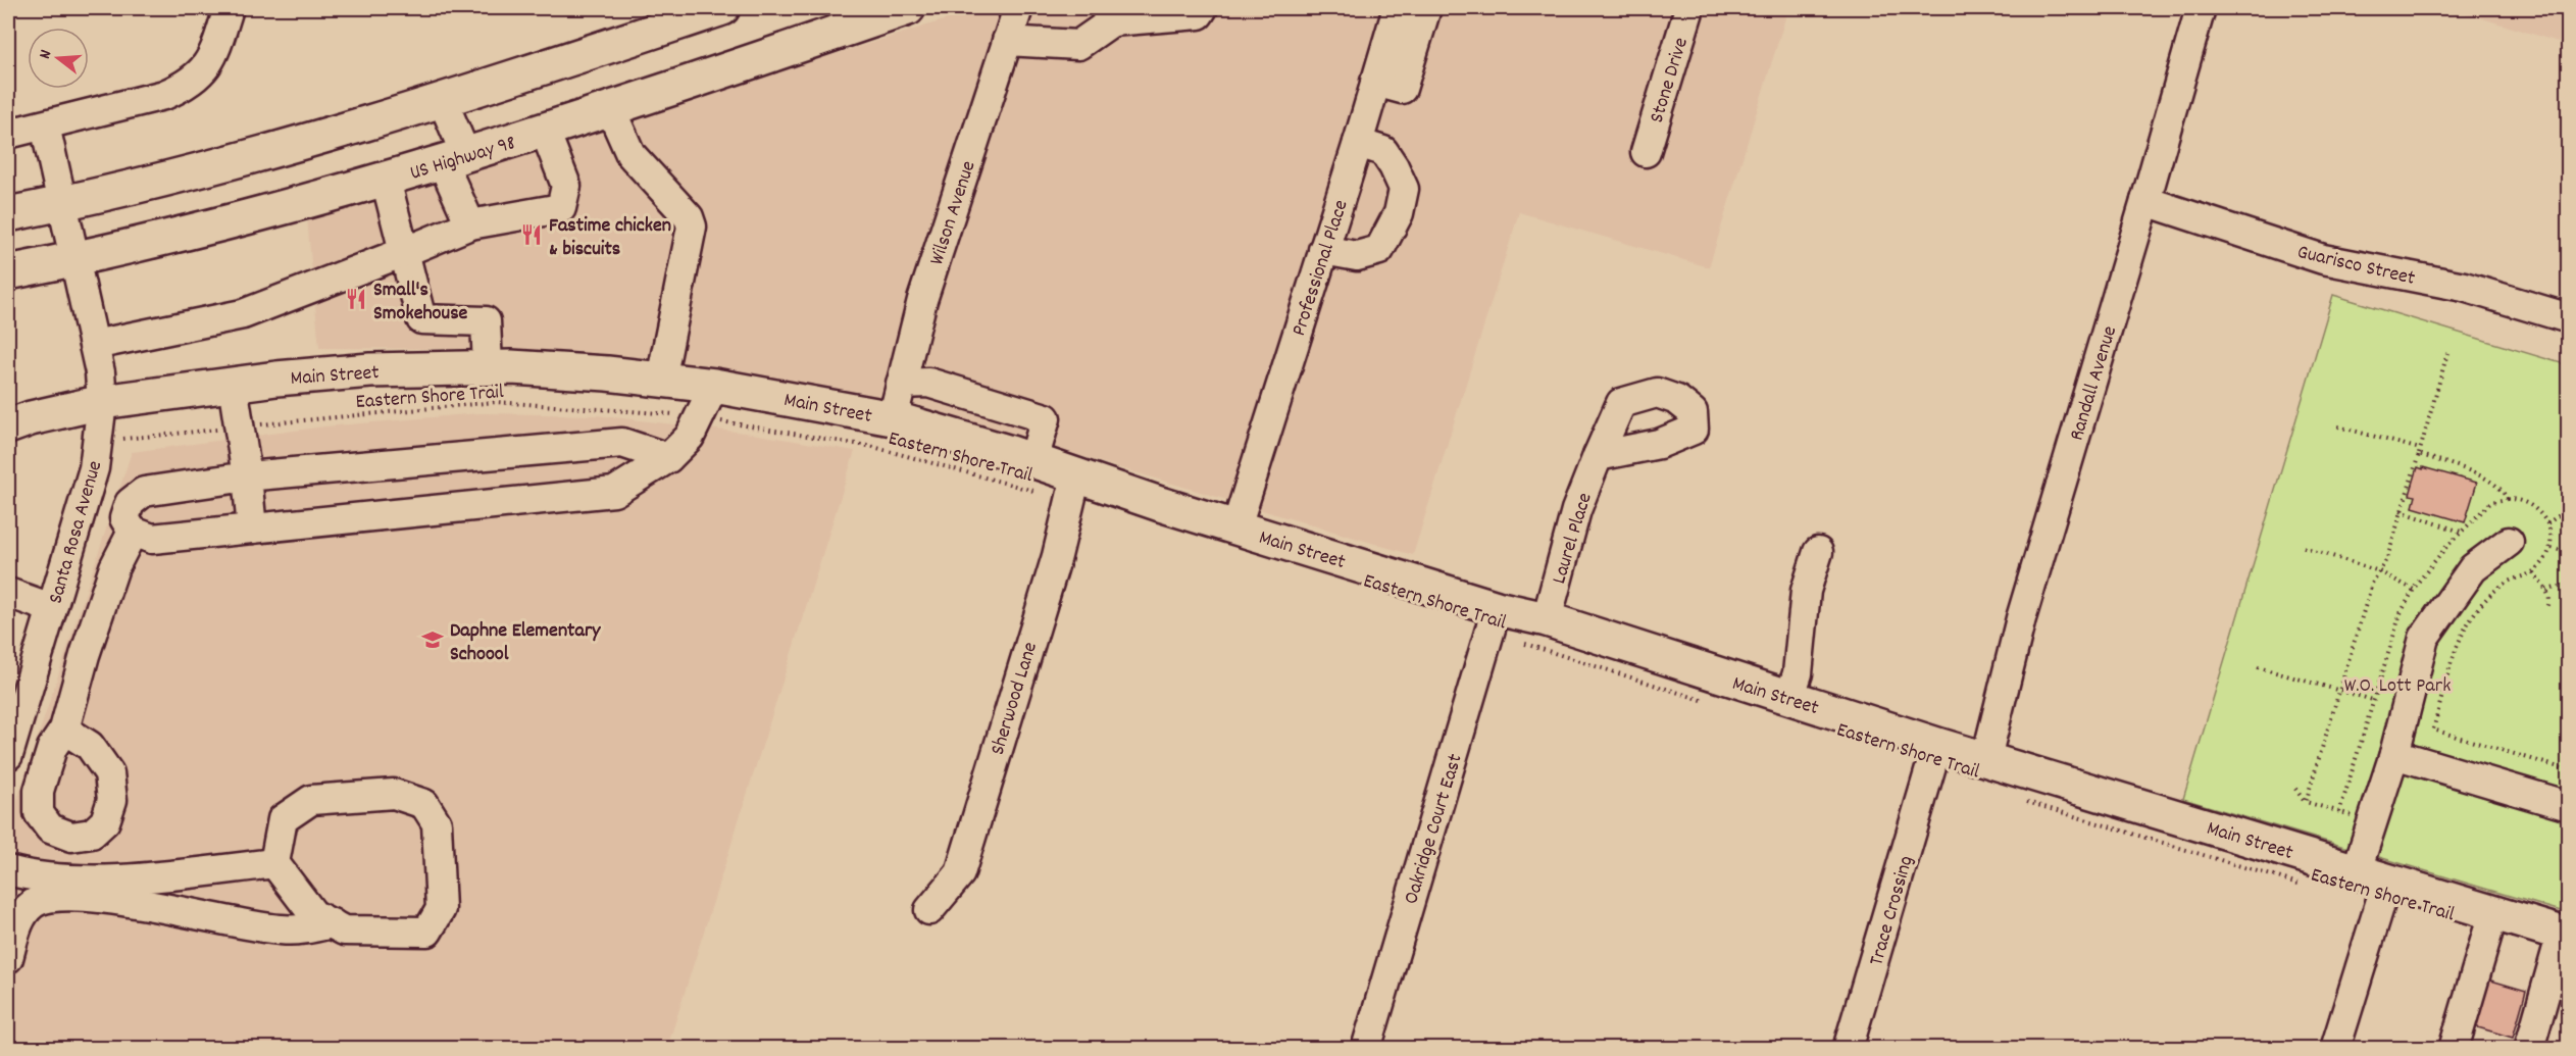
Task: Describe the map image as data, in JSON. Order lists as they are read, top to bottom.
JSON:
{
  "streets": {
    "main road": ["US Highway 98", "Main Street"],
    "street": [
      "Stone Drive",
      "Wilson Avenue",
      "Guarisco Street",
      "Professional Place",
      "Randall Avenue",
      "Santa Rosa Avenue",
      "Laurel Place",
      "Sherwood Lane",
      "Oakridge Court East",
      "Trace Crossing"
    ],
    "path": ["Eastern Shore Trail"]
  },
  "crossings": [
    ["US Highway 98", "Santa Rosa Avenue"],
    ["Wilson Avenue", "Main Street"],
    ["Guarisco Street", "Randall Avenue"],
    ["Professional Place", "Main Street"],
    ["Main Street", "Randall Avenue"],
    ["Main Street", "Eastern Shore Trail"],
    ["Main Street", "Santa Rosa Avenue"],
    ["Main Street", "Laurel Place"],
    ["Main Street", "Sherwood Lane"],
    ["Main Street", "Oakridge Court East"],
    ["Main Street", "Trace Crossing"],
    ["Eastern Shore Trail", "Sherwood Lane"],
    ["Eastern Shore Trail", "Oakridge Court East"]
  ],
  "parks": ["W.O. Lott Park"],
  "places": {
    "restaurant": ["Fastime chicken & biscuits", "Small's Smokehouse"],
    "school or university": ["Daphne Elementary Schoool"]
  },
  "north": "left"
}
